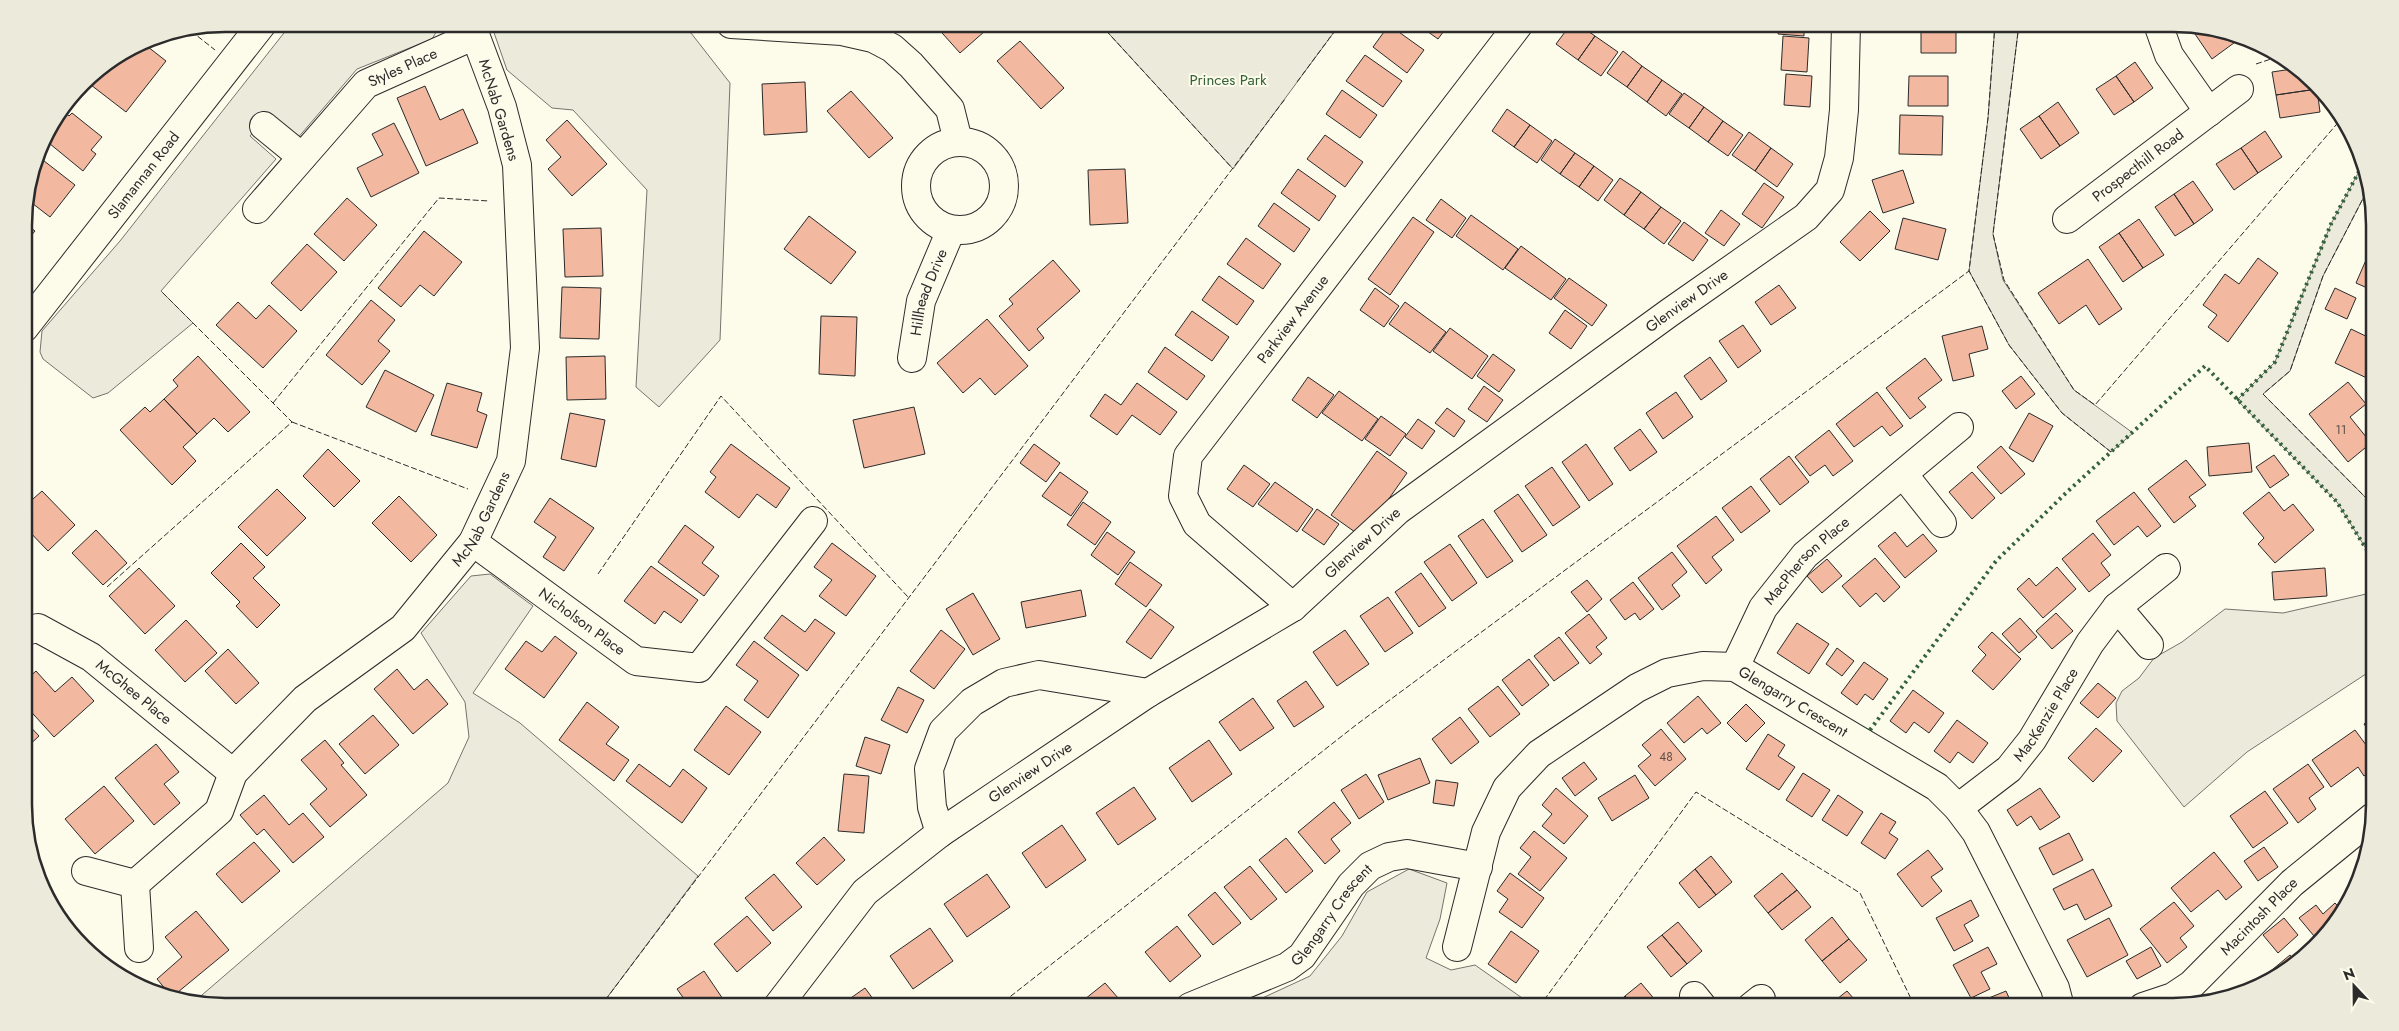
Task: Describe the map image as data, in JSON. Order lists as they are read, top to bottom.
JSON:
{
  "streets": {
    "street": [
      "Styles Place",
      "McNab Gardens",
      "Prospecthill Road",
      "Slamannan Road",
      "Hillhead Drive",
      "Glenview Drive",
      "Parkview Avenue",
      "MacPherson Place",
      "Nicholson Place",
      "McGhee Place",
      "Glengarry Crescent",
      "MacKenzie Place",
      "Macintosh Place"
    ]
  },
  "crossings": [
    ["McNab Gardens", "Nicholson Place"],
    ["McNab Gardens", "McGhee Place"],
    ["Glenview Drive", "Parkview Avenue"],
    ["MacPherson Place", "Glengarry Crescent"],
    ["Glengarry Crescent", "MacKenzie Place"]
  ],
  "parks": ["Princes Park"],
  "house_numbers": ["11", "48"],
  "north": "top"
}
